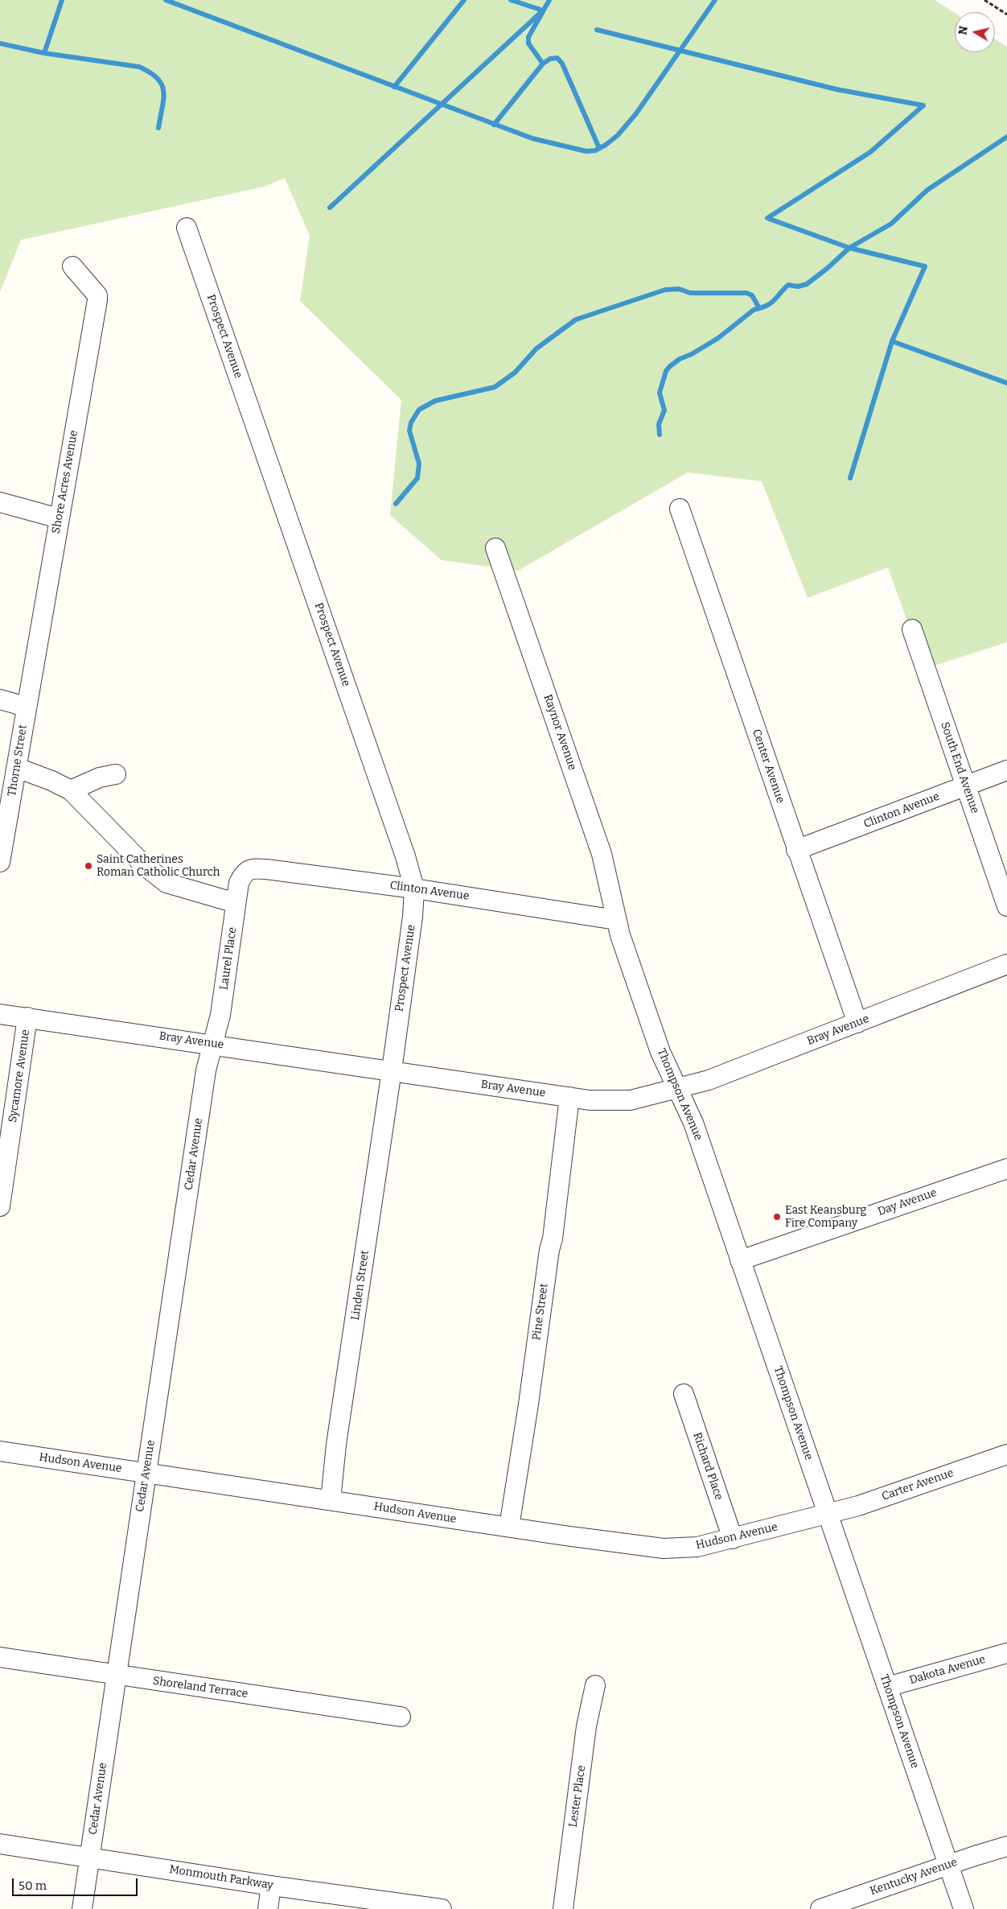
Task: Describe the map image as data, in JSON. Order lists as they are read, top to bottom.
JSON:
{
  "streets": {
    "street": [
      "Prospect Avenue",
      "Shore Acres Avenue",
      "Raynor Avenue",
      "Thorne Street",
      "Center Avenue",
      "South End Avenue",
      "Clinton Avenue",
      "Laurel Place",
      "Bray Avenue",
      "Sycamore Avenue",
      "Thompson Avenue",
      "Cedar Avenue",
      "Day Avenue",
      "Linden Street",
      "Pine Street",
      "Hudson Avenue",
      "Richard Place",
      "Carter Avenue",
      "Dakota Avenue",
      "Shoreland Terrace",
      "Lester Place",
      "Kentucky Avenue",
      "Monmouth Parkway"
    ]
  },
  "crossings": [
    ["Prospect Avenue", "Clinton Avenue"],
    ["Prospect Avenue", "Bray Avenue"],
    ["Prospect Avenue", "Linden Street"],
    ["Shore Acres Avenue", "Thorne Street"],
    ["Raynor Avenue", "Clinton Avenue"],
    ["Raynor Avenue", "Thompson Avenue"],
    ["Center Avenue", "Clinton Avenue"],
    ["Center Avenue", "Bray Avenue"],
    ["South End Avenue", "Clinton Avenue"],
    ["Clinton Avenue", "Laurel Place"],
    ["Clinton Avenue", "Thompson Avenue"],
    ["Laurel Place", "Bray Avenue"],
    ["Laurel Place", "Cedar Avenue"],
    ["Bray Avenue", "Sycamore Avenue"],
    ["Bray Avenue", "Thompson Avenue"],
    ["Bray Avenue", "Cedar Avenue"],
    ["Bray Avenue", "Linden Street"],
    ["Bray Avenue", "Pine Street"],
    ["Thompson Avenue", "Day Avenue"],
    ["Thompson Avenue", "Hudson Avenue"],
    ["Thompson Avenue", "Carter Avenue"],
    ["Thompson Avenue", "Dakota Avenue"],
    ["Thompson Avenue", "Kentucky Avenue"],
    ["Cedar Avenue", "Hudson Avenue"],
    ["Cedar Avenue", "Shoreland Terrace"],
    ["Cedar Avenue", "Monmouth Parkway"],
    ["Linden Street", "Hudson Avenue"],
    ["Pine Street", "Hudson Avenue"],
    ["Hudson Avenue", "Richard Place"],
    ["Hudson Avenue", "Carter Avenue"]
  ],
  "places": ["Saint Catherines Roman Catholic Church", "East Keansburg Fire Company"],
  "scale_bar": "50 m",
  "north": "left"
}
